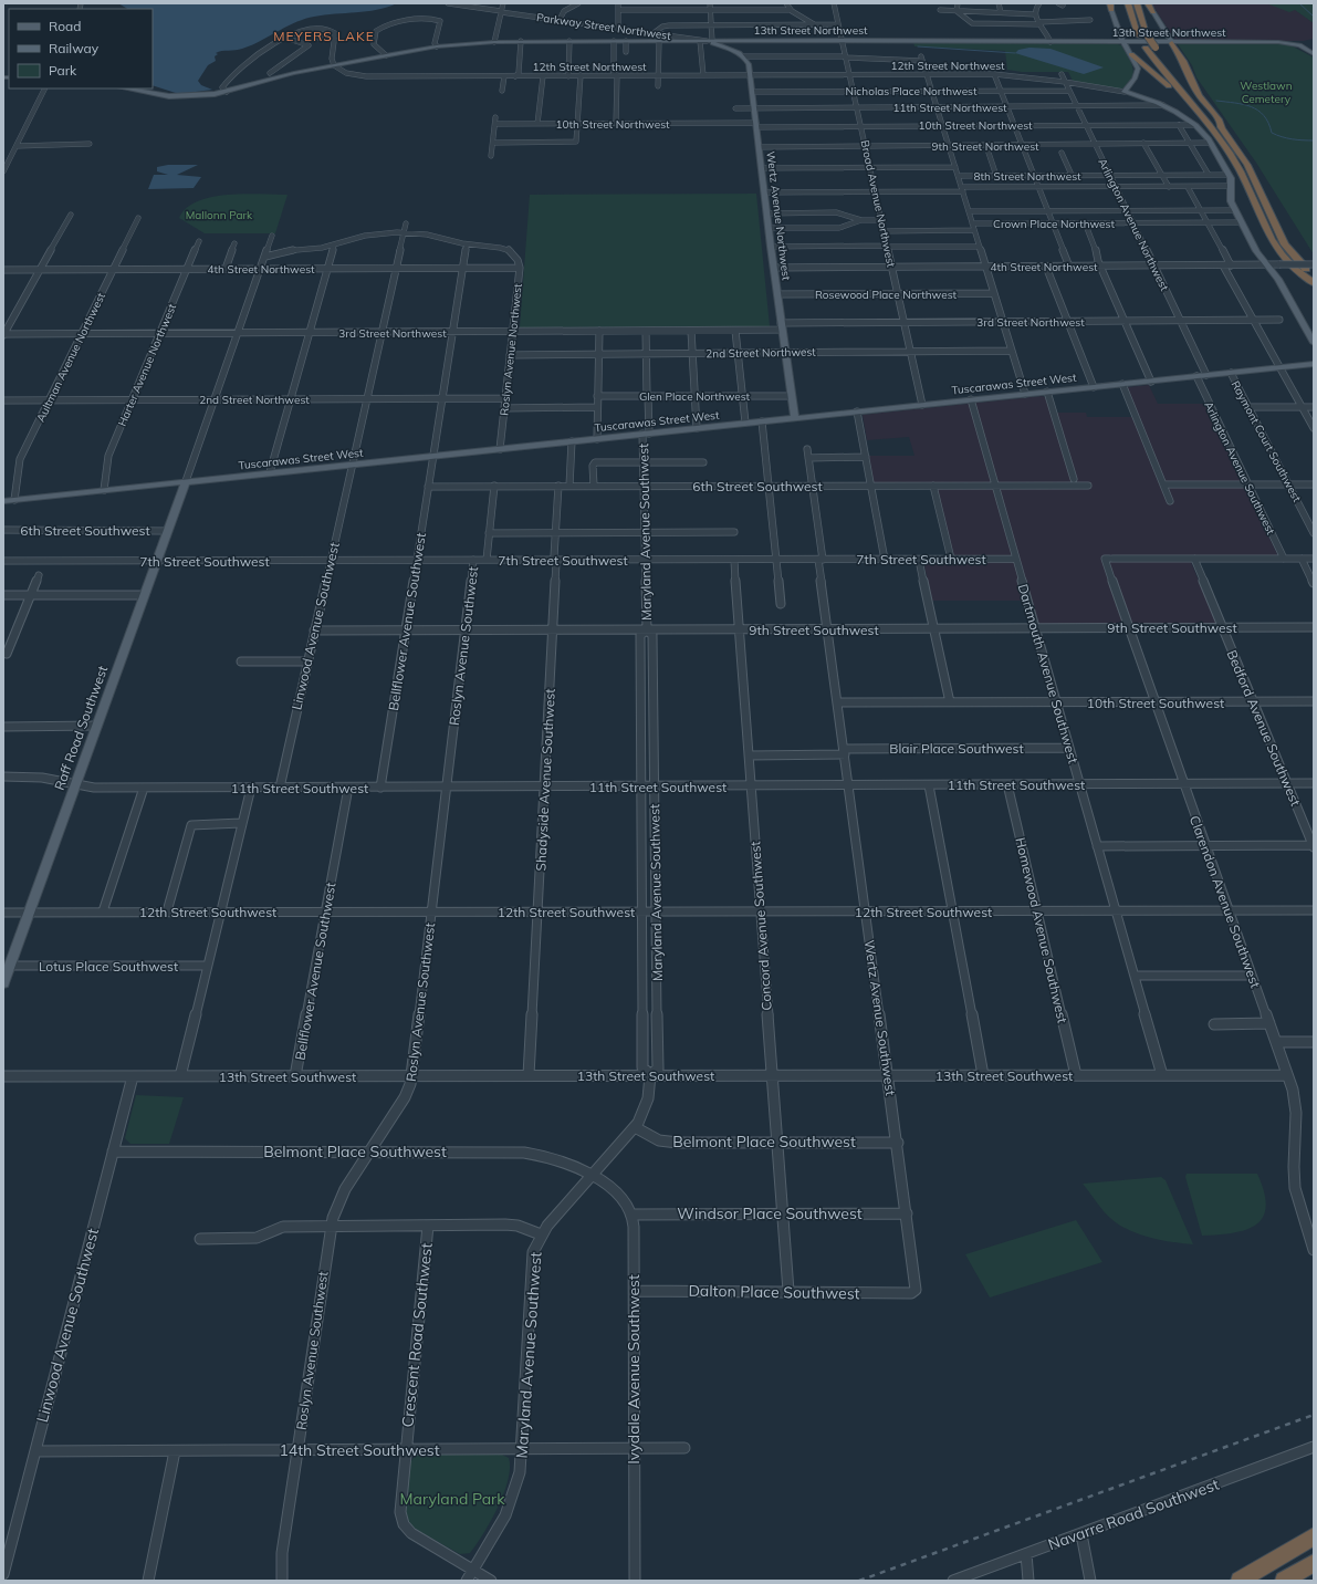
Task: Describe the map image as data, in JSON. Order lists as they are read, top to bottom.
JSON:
{
  "streets": {
    "main road": [
      "13th Street Northwest",
      "Wertz Avenue Northwest",
      "Tuscarawas Street West",
      "Raff Road Southwest"
    ],
    "street": [
      "Parkway Street Northwest",
      "12th Street Northwest",
      "Nicholas Place Northwest",
      "11th Street Northwest",
      "10th Street Northwest",
      "9th Street Northwest",
      "8th Street Northwest",
      "Broad Avenue Northwest",
      "Crown Place Northwest",
      "Arlington Avenue Northwest",
      "4th Street Northwest",
      "Rosewood Place Northwest",
      "3rd Street Northwest",
      "Roslyn Avenue Northwest",
      "2nd Street Northwest",
      "Aultman Avenue Northwest",
      "Harter Avenue Northwest",
      "Glen Place Northwest",
      "Raymont Court Southwest",
      "Arlington Avenue Southwest",
      "6th Street Southwest",
      "Maryland Avenue Southwest",
      "7th Street Southwest",
      "Bellflower Avenue Southwest",
      "Linwood Avenue Southwest",
      "9th Street Southwest",
      "Roslyn Avenue Southwest",
      "Dartmouth Avenue Southwest",
      "10th Street Southwest",
      "Bedford Avenue Southwest",
      "Blair Place Southwest",
      "Shadyside Avenue Southwest",
      "11th Street Southwest",
      "Clarendon Avenue Southwest",
      "12th Street Southwest",
      "Concord Avenue Southwest",
      "Homewood Avenue Southwest",
      "Lotus Place Southwest",
      "Wertz Avenue Southwest",
      "13th Street Southwest",
      "Belmont Place Southwest",
      "Windsor Place Southwest",
      "Dalton Place Southwest",
      "Crescent Road Southwest",
      "Ivydale Avenue Southwest",
      "14th Street Southwest",
      "Navarre Road Southwest"
    ]
  },
  "crossings": [
    ["Parkway Street Northwest", "13th Street Northwest"],
    ["13th Street Northwest", "12th Street Northwest"],
    ["13th Street Northwest", "Broad Avenue Northwest"],
    ["12th Street Northwest", "Broad Avenue Northwest"],
    ["12th Street Northwest", "Wertz Avenue Northwest"],
    ["12th Street Northwest", "Arlington Avenue Northwest"],
    ["Nicholas Place Northwest", "Broad Avenue Northwest"],
    ["Nicholas Place Northwest", "Wertz Avenue Northwest"],
    ["Nicholas Place Northwest", "Arlington Avenue Northwest"],
    ["11th Street Northwest", "Broad Avenue Northwest"],
    ["11th Street Northwest", "Wertz Avenue Northwest"],
    ["11th Street Northwest", "Arlington Avenue Northwest"],
    ["10th Street Northwest", "Broad Avenue Northwest"],
    ["10th Street Northwest", "Wertz Avenue Northwest"],
    ["10th Street Northwest", "Arlington Avenue Northwest"],
    ["9th Street Northwest", "Broad Avenue Northwest"],
    ["9th Street Northwest", "Wertz Avenue Northwest"],
    ["9th Street Northwest", "Arlington Avenue Northwest"],
    ["8th Street Northwest", "Broad Avenue Northwest"],
    ["8th Street Northwest", "Wertz Avenue Northwest"],
    ["8th Street Northwest", "Arlington Avenue Northwest"],
    ["Broad Avenue Northwest", "Crown Place Northwest"],
    ["Broad Avenue Northwest", "4th Street Northwest"],
    ["Broad Avenue Northwest", "Rosewood Place Northwest"],
    ["Broad Avenue Northwest", "3rd Street Northwest"],
    ["Broad Avenue Northwest", "2nd Street Northwest"],
    ["Broad Avenue Northwest", "Tuscarawas Street West"],
    ["Wertz Avenue Northwest", "4th Street Northwest"],
    ["Wertz Avenue Northwest", "Rosewood Place Northwest"],
    ["Wertz Avenue Northwest", "3rd Street Northwest"],
    ["Wertz Avenue Northwest", "2nd Street Northwest"],
    ["Wertz Avenue Northwest", "Tuscarawas Street West"],
    ["Wertz Avenue Northwest", "Glen Place Northwest"],
    ["Crown Place Northwest", "Arlington Avenue Northwest"],
    ["Arlington Avenue Northwest", "4th Street Northwest"],
    ["Arlington Avenue Northwest", "3rd Street Northwest"],
    ["Arlington Avenue Northwest", "Tuscarawas Street West"],
    ["4th Street Northwest", "Roslyn Avenue Northwest"],
    ["4th Street Northwest", "Aultman Avenue Northwest"],
    ["4th Street Northwest", "Harter Avenue Northwest"],
    ["4th Street Northwest", "Bellflower Avenue Southwest"],
    ["4th Street Northwest", "Linwood Avenue Southwest"],
    ["3rd Street Northwest", "Roslyn Avenue Northwest"],
    ["3rd Street Northwest", "Aultman Avenue Northwest"],
    ["3rd Street Northwest", "Harter Avenue Northwest"],
    ["3rd Street Northwest", "Maryland Avenue Southwest"],
    ["3rd Street Northwest", "Bellflower Avenue Southwest"],
    ["3rd Street Northwest", "Linwood Avenue Southwest"],
    ["Roslyn Avenue Northwest", "2nd Street Northwest"],
    ["Roslyn Avenue Northwest", "Tuscarawas Street West"],
    ["Roslyn Avenue Northwest", "Bellflower Avenue Southwest"],
    ["2nd Street Northwest", "Aultman Avenue Northwest"],
    ["2nd Street Northwest", "Harter Avenue Northwest"],
    ["2nd Street Northwest", "Maryland Avenue Southwest"],
    ["2nd Street Northwest", "Bellflower Avenue Southwest"],
    ["2nd Street Northwest", "Linwood Avenue Southwest"],
    ["Aultman Avenue Northwest", "Tuscarawas Street West"],
    ["Harter Avenue Northwest", "Tuscarawas Street West"],
    ["Tuscarawas Street West", "Raymont Court Southwest"],
    ["Tuscarawas Street West", "Arlington Avenue Southwest"],
    ["Tuscarawas Street West", "Maryland Avenue Southwest"],
    ["Tuscarawas Street West", "Bellflower Avenue Southwest"],
    ["Tuscarawas Street West", "Linwood Avenue Southwest"],
    ["Tuscarawas Street West", "Dartmouth Avenue Southwest"],
    ["Tuscarawas Street West", "Raff Road Southwest"],
    ["Glen Place Northwest", "Maryland Avenue Southwest"],
    ["6th Street Southwest", "Maryland Avenue Southwest"],
    ["6th Street Southwest", "Bellflower Avenue Southwest"],
    ["6th Street Southwest", "Roslyn Avenue Southwest"],
    ["6th Street Southwest", "Dartmouth Avenue Southwest"],
    ["6th Street Southwest", "Raff Road Southwest"],
    ["6th Street Southwest", "Shadyside Avenue Southwest"],
    ["6th Street Southwest", "Wertz Avenue Southwest"],
    ["Maryland Avenue Southwest", "7th Street Southwest"],
    ["Maryland Avenue Southwest", "9th Street Southwest"],
    ["Maryland Avenue Southwest", "11th Street Southwest"],
    ["Maryland Avenue Southwest", "12th Street Southwest"],
    ["Maryland Avenue Southwest", "13th Street Southwest"],
    ["Maryland Avenue Southwest", "Belmont Place Southwest"],
    ["Maryland Avenue Southwest", "Crescent Road Southwest"],
    ["Maryland Avenue Southwest", "Ivydale Avenue Southwest"],
    ["Maryland Avenue Southwest", "14th Street Southwest"],
    ["7th Street Southwest", "Bellflower Avenue Southwest"],
    ["7th Street Southwest", "Linwood Avenue Southwest"],
    ["7th Street Southwest", "Roslyn Avenue Southwest"],
    ["7th Street Southwest", "Dartmouth Avenue Southwest"],
    ["7th Street Southwest", "Raff Road Southwest"],
    ["7th Street Southwest", "Shadyside Avenue Southwest"],
    ["7th Street Southwest", "Concord Avenue Southwest"],
    ["7th Street Southwest", "Wertz Avenue Southwest"],
    ["Bellflower Avenue Southwest", "9th Street Southwest"],
    ["Bellflower Avenue Southwest", "11th Street Southwest"],
    ["Bellflower Avenue Southwest", "12th Street Southwest"],
    ["Bellflower Avenue Southwest", "13th Street Southwest"],
    ["Linwood Avenue Southwest", "9th Street Southwest"],
    ["Linwood Avenue Southwest", "11th Street Southwest"],
    ["Linwood Avenue Southwest", "13th Street Southwest"],
    ["Linwood Avenue Southwest", "Belmont Place Southwest"],
    ["Linwood Avenue Southwest", "14th Street Southwest"],
    ["9th Street Southwest", "Roslyn Avenue Southwest"],
    ["9th Street Southwest", "Dartmouth Avenue Southwest"],
    ["9th Street Southwest", "Bedford Avenue Southwest"],
    ["9th Street Southwest", "Shadyside Avenue Southwest"],
    ["9th Street Southwest", "Clarendon Avenue Southwest"],
    ["9th Street Southwest", "Concord Avenue Southwest"],
    ["9th Street Southwest", "Wertz Avenue Southwest"],
    ["Roslyn Avenue Southwest", "11th Street Southwest"],
    ["Roslyn Avenue Southwest", "12th Street Southwest"],
    ["Roslyn Avenue Southwest", "13th Street Southwest"],
    ["Roslyn Avenue Southwest", "Belmont Place Southwest"],
    ["Roslyn Avenue Southwest", "14th Street Southwest"],
    ["Dartmouth Avenue Southwest", "10th Street Southwest"],
    ["Dartmouth Avenue Southwest", "Blair Place Southwest"],
    ["Dartmouth Avenue Southwest", "11th Street Southwest"],
    ["Dartmouth Avenue Southwest", "12th Street Southwest"],
    ["Dartmouth Avenue Southwest", "13th Street Southwest"],
    ["10th Street Southwest", "Bedford Avenue Southwest"],
    ["10th Street Southwest", "Clarendon Avenue Southwest"],
    ["10th Street Southwest", "Wertz Avenue Southwest"],
    ["Raff Road Southwest", "11th Street Southwest"],
    ["Raff Road Southwest", "12th Street Southwest"],
    ["Raff Road Southwest", "Lotus Place Southwest"],
    ["Bedford Avenue Southwest", "11th Street Southwest"],
    ["Bedford Avenue Southwest", "Clarendon Avenue Southwest"],
    ["Blair Place Southwest", "Concord Avenue Southwest"],
    ["Blair Place Southwest", "Wertz Avenue Southwest"],
    ["Shadyside Avenue Southwest", "11th Street Southwest"],
    ["Shadyside Avenue Southwest", "12th Street Southwest"],
    ["Shadyside Avenue Southwest", "13th Street Southwest"],
    ["11th Street Southwest", "Clarendon Avenue Southwest"],
    ["11th Street Southwest", "Concord Avenue Southwest"],
    ["11th Street Southwest", "Homewood Avenue Southwest"],
    ["11th Street Southwest", "Wertz Avenue Southwest"],
    ["Clarendon Avenue Southwest", "12th Street Southwest"],
    ["Clarendon Avenue Southwest", "13th Street Southwest"],
    ["12th Street Southwest", "Concord Avenue Southwest"],
    ["12th Street Southwest", "Homewood Avenue Southwest"],
    ["12th Street Southwest", "Wertz Avenue Southwest"],
    ["Concord Avenue Southwest", "13th Street Southwest"],
    ["Concord Avenue Southwest", "Belmont Place Southwest"],
    ["Concord Avenue Southwest", "Windsor Place Southwest"],
    ["Concord Avenue Southwest", "Dalton Place Southwest"],
    ["Homewood Avenue Southwest", "13th Street Southwest"],
    ["Wertz Avenue Southwest", "13th Street Southwest"],
    ["Wertz Avenue Southwest", "Belmont Place Southwest"],
    ["Wertz Avenue Southwest", "Windsor Place Southwest"],
    ["Wertz Avenue Southwest", "Dalton Place Southwest"],
    ["Belmont Place Southwest", "Ivydale Avenue Southwest"],
    ["Windsor Place Southwest", "Ivydale Avenue Southwest"],
    ["Dalton Place Southwest", "Ivydale Avenue Southwest"],
    ["Crescent Road Southwest", "14th Street Southwest"],
    ["Ivydale Avenue Southwest", "14th Street Southwest"]
  ],
  "districts": ["MEYERS LAKE"],
  "parks": ["Westlawn Cemetery", "Mallonn Park", "Maryland Park"],
  "legend": ["Road", "Railway", "Park"]
}
